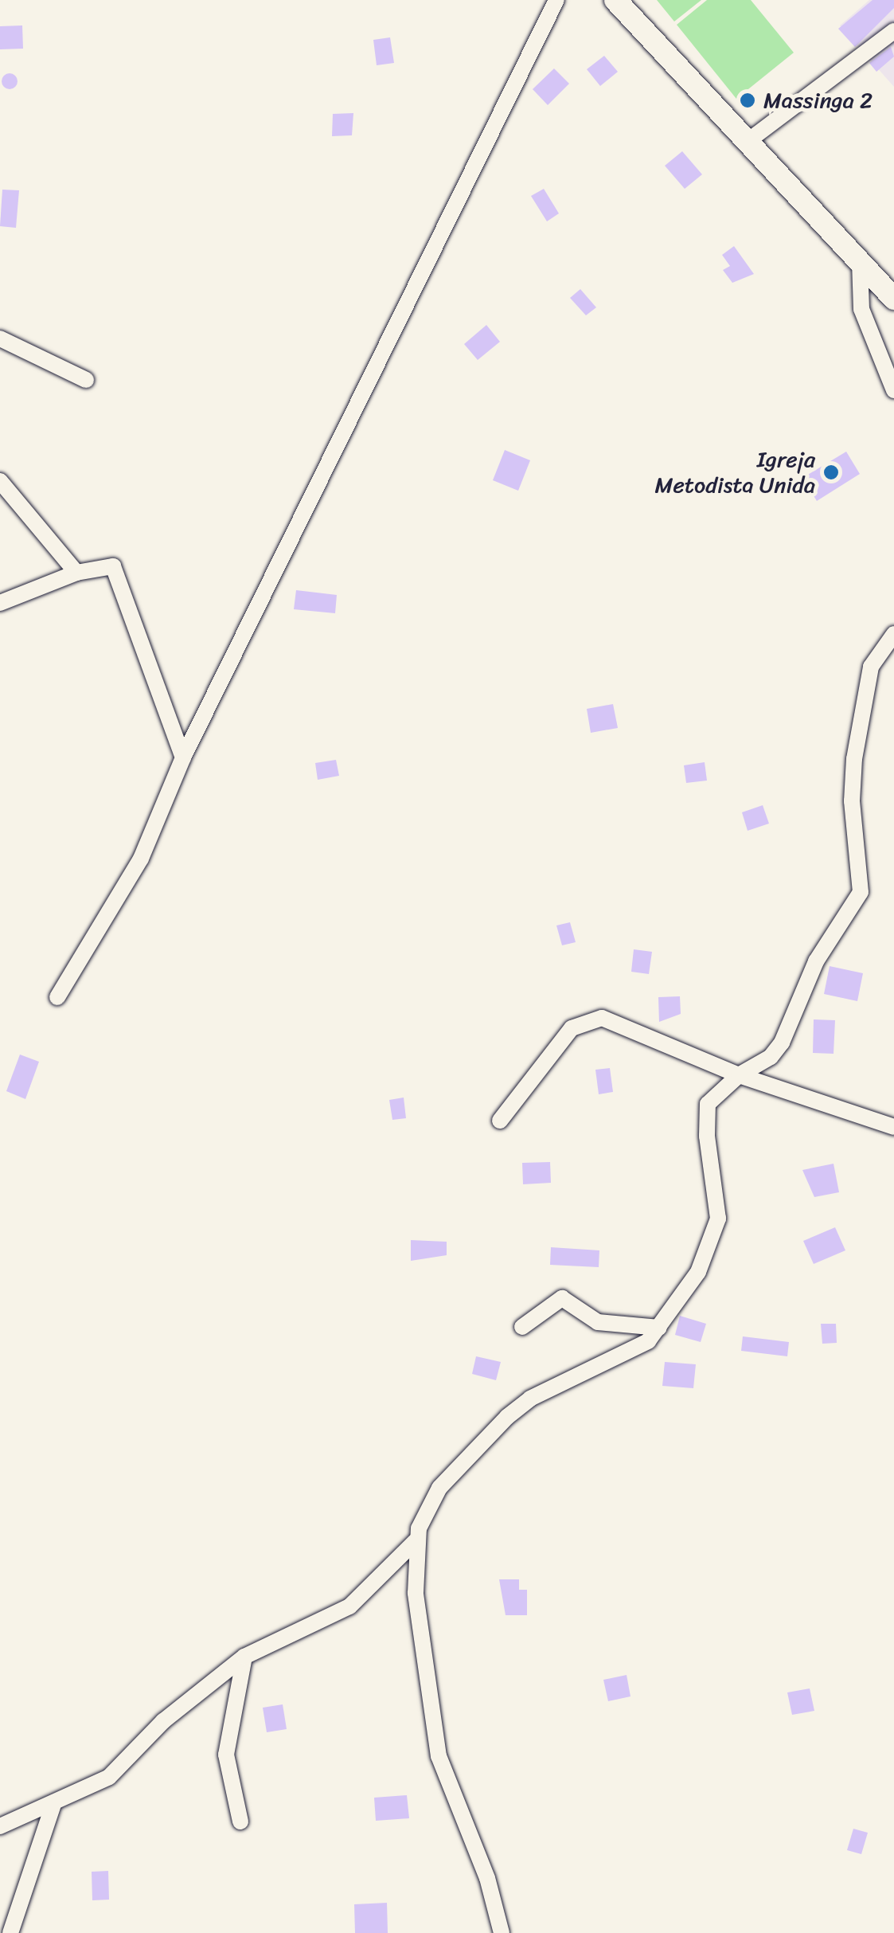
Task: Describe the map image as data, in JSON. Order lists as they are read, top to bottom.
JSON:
{
  "places": ["Massinga 2", "Igreja Metodista Unida"]
}
